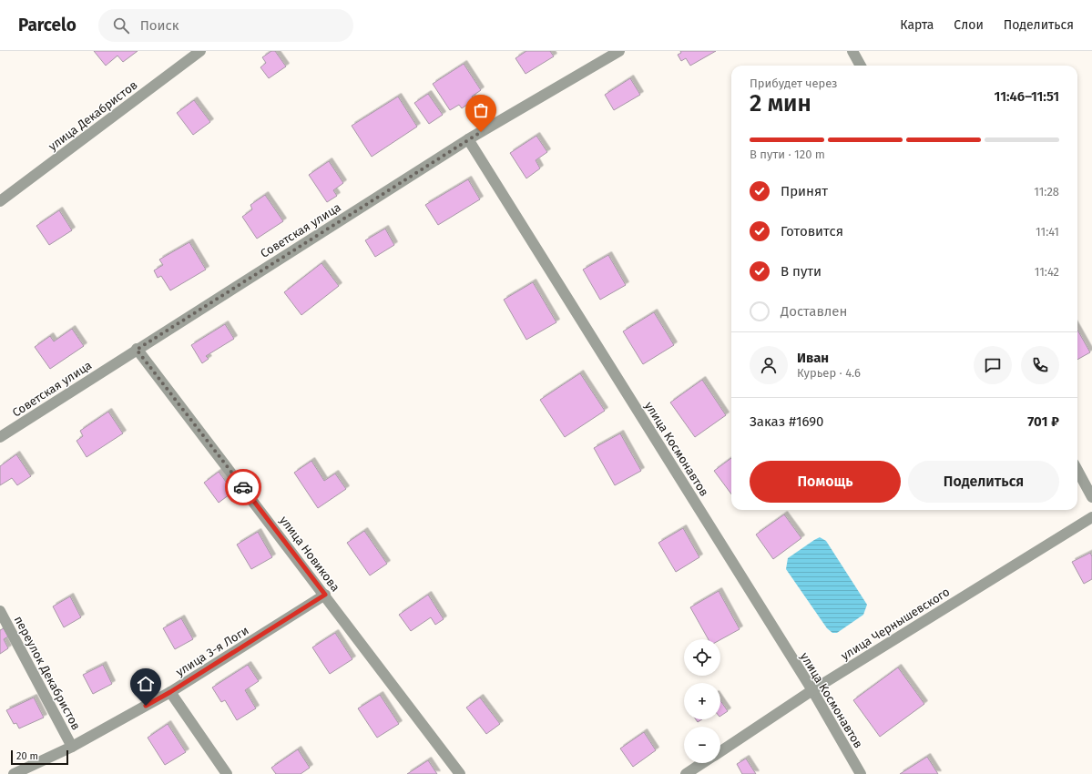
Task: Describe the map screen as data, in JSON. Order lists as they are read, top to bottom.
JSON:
{
  "streets": {
    "street": [
      "улица Декабристов",
      "Советская улица",
      "улица Космонавтов",
      "улица Новикова",
      "улица Чернышевского",
      "улица 3-я Логи",
      "переулок Декабристов"
    ]
  },
  "crossings": [
    ["Советская улица", "улица Космонавтов"],
    ["Советская улица", "улица Новикова"],
    ["улица Космонавтов", "улица Чернышевского"],
    ["улица Новикова", "улица 3-я Логи"],
    ["улица 3-я Логи", "переулок Декабристов"]
  ],
  "scale_bar": "20 m",
  "page": {
    "header": "Parcelo",
    "search": "Поиск",
    "nav": ["Карта", "Слои", "Поделиться"],
    "heading": ["2 мин", "Прибудет через", "11:46–11:51"],
    "panel": [
      "Иван",
      "Курьер · 4.6",
      "Заказ #1690",
      "701 ₽"
    ],
    "bar": "В пути · 120 m",
    "list": [
      ["Принят", "11:28"],
      ["Готовится", "11:41"],
      ["В пути", "11:42"],
      "Доставлен"
    ],
    "buttons": ["Помощь", "Поделиться"],
    "map_buttons": ["+", "−"],
    "scale": "20 m"
  }
}
